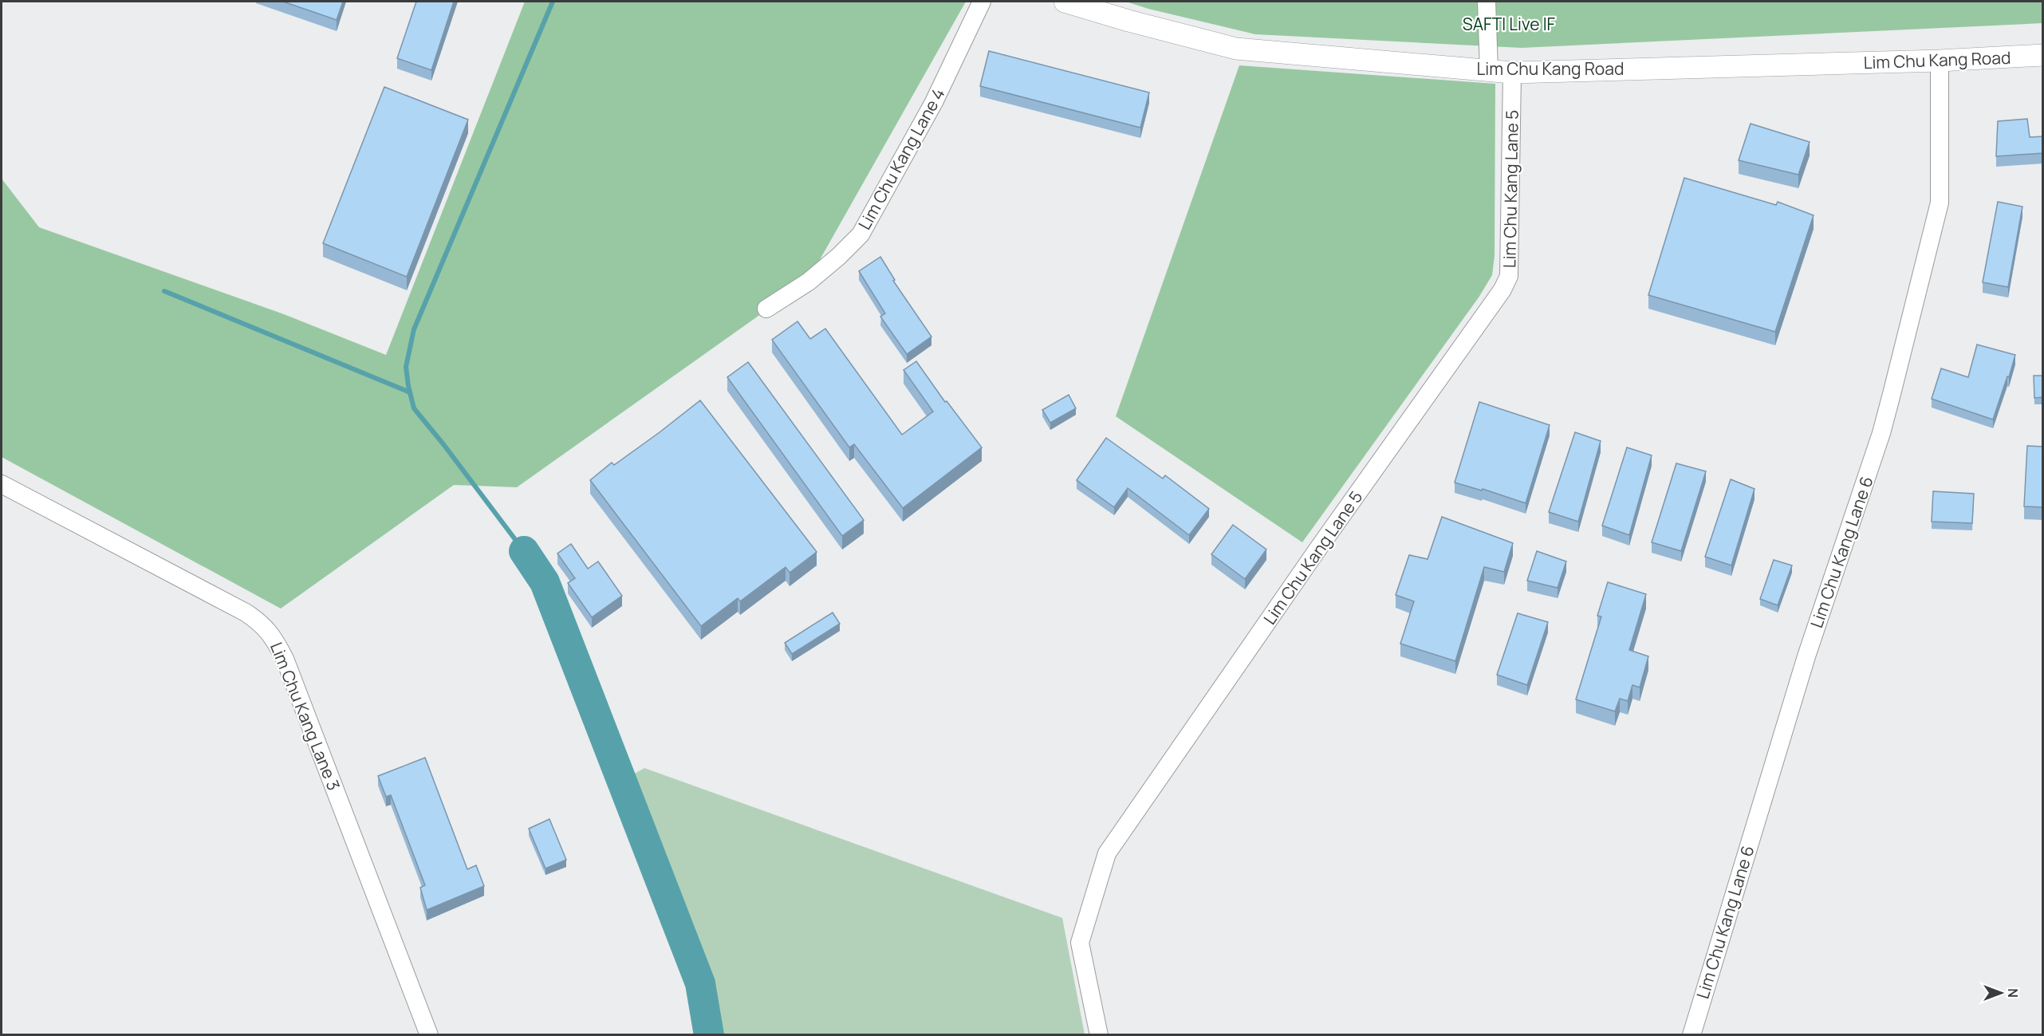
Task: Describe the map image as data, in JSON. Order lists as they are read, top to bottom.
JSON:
{
  "streets": {
    "main road": ["Lim Chu Kang Road"],
    "street": [
      "Lim Chu Kang Lane 4",
      "Lim Chu Kang Lane 5",
      "Lim Chu Kang Lane 6",
      "Lim Chu Kang Lane 3"
    ]
  },
  "crossings": [
    ["Lim Chu Kang Road", "Lim Chu Kang Lane 5"],
    ["Lim Chu Kang Road", "Lim Chu Kang Lane 6"]
  ],
  "parks": ["SAFTI Live IF"],
  "north": "right"
}
